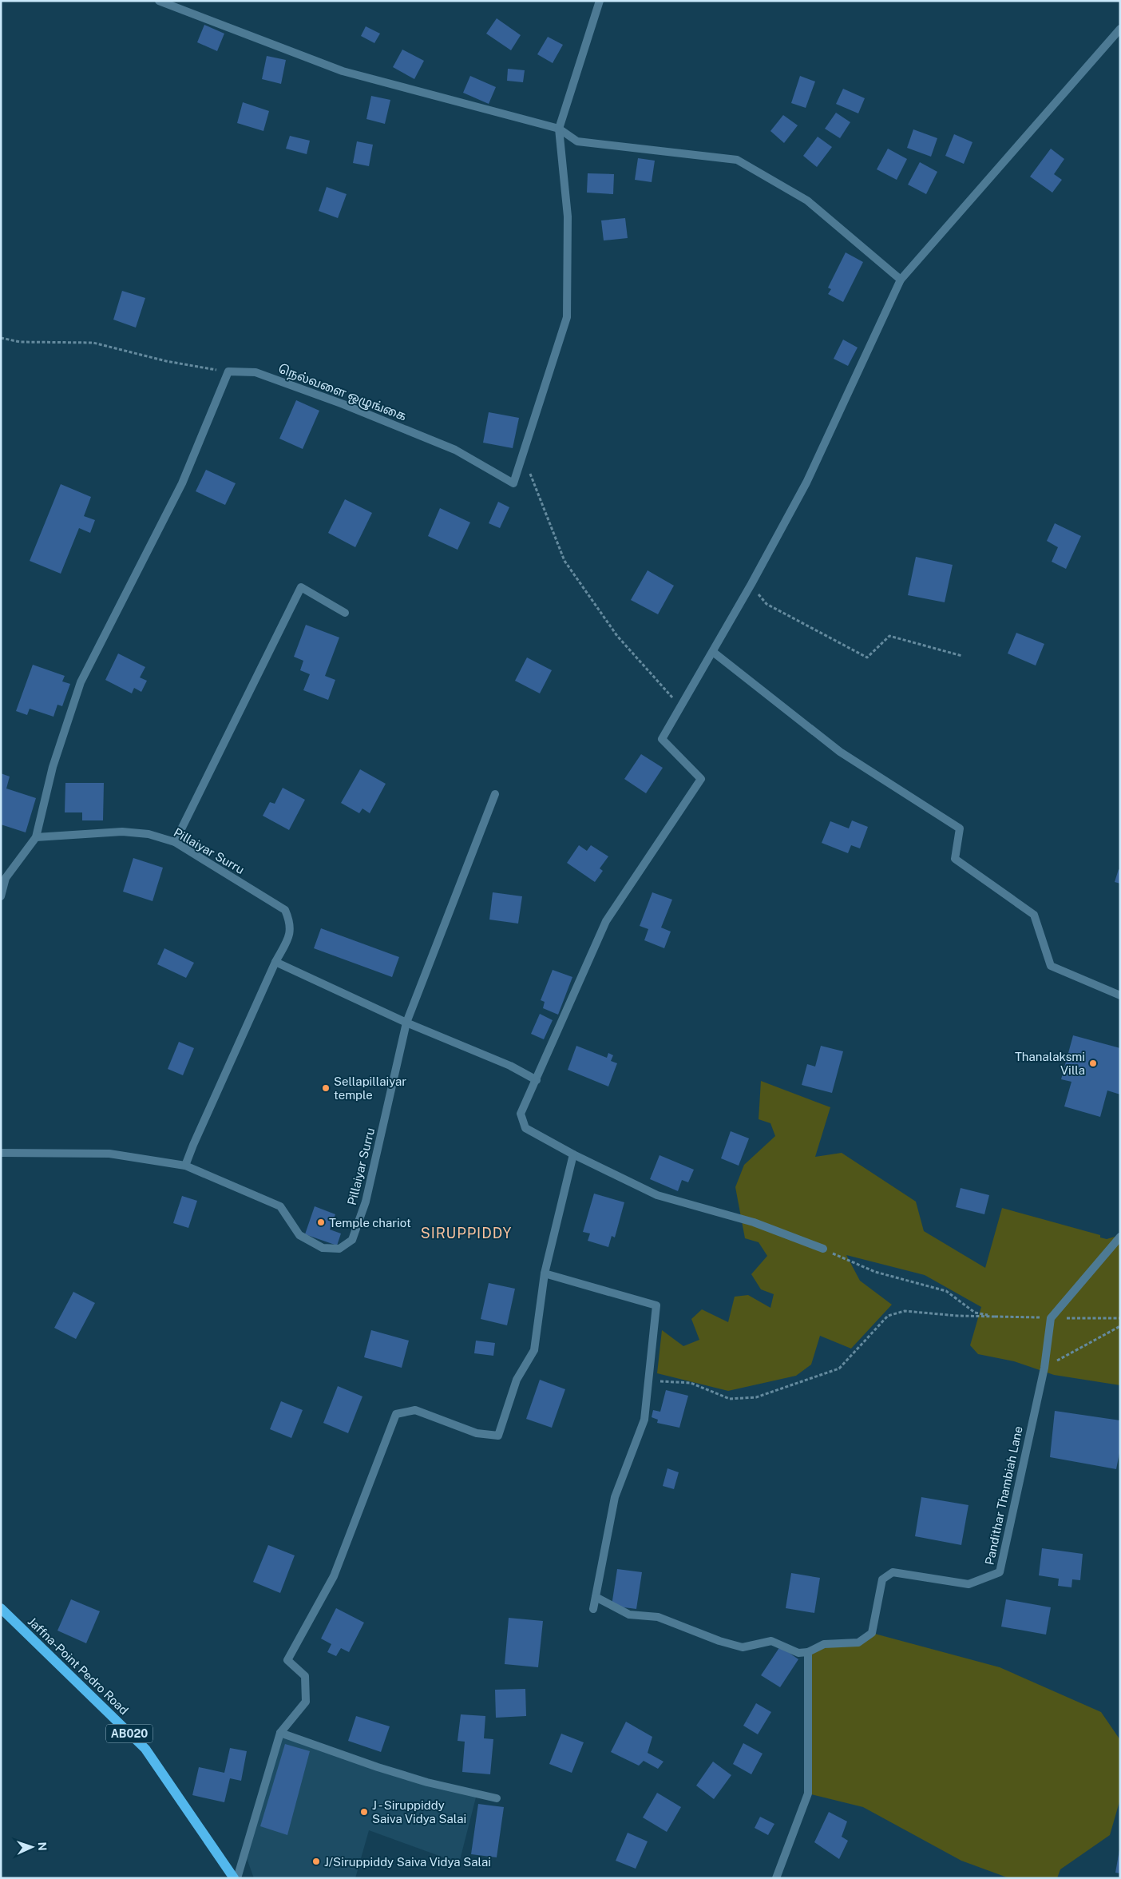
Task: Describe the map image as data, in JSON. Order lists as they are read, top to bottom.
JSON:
{
  "streets": {
    "main road": ["Jaffna-Point Pedro Road", "AB020"],
    "street": ["நெல்வளை ஒழுங்கை", "Pillaiyar Surru", "Pandithar Thambiah Lane"]
  },
  "districts": ["SIRUPPIDDY"],
  "places": [
    "Thanalaksmi Villa",
    "Sellapillaiyar temple",
    "Temple chariot",
    "J - Siruppiddy Saiva Vidya Salai",
    "J/Siruppiddy Saiva Vidya Salai"
  ],
  "north": "right"
}
